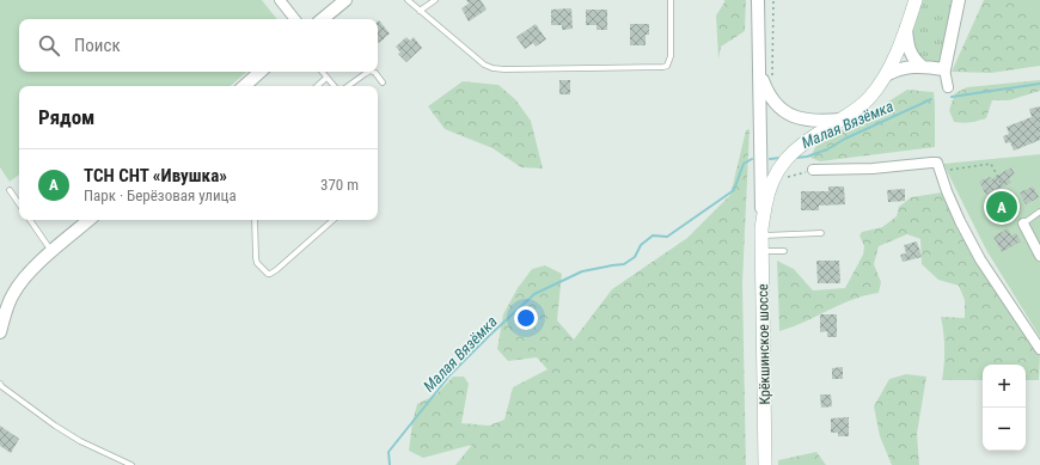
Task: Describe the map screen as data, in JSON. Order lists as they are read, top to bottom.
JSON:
{
  "streets": {
    "main road": ["Крёкшинское шоссе"]
  },
  "water": ["Малая Вязёмка"],
  "page": {
    "search": "Поиск",
    "heading": "Рядом",
    "list": [
      {
        "mark": "A",
        "name": "ТСН СНТ «Ивушка»",
        "note": "Парк · Берёзовая улица",
        "value": "370 m"
      }
    ],
    "pins": "A",
    "map_buttons": ["+", "−"]
  }
}
